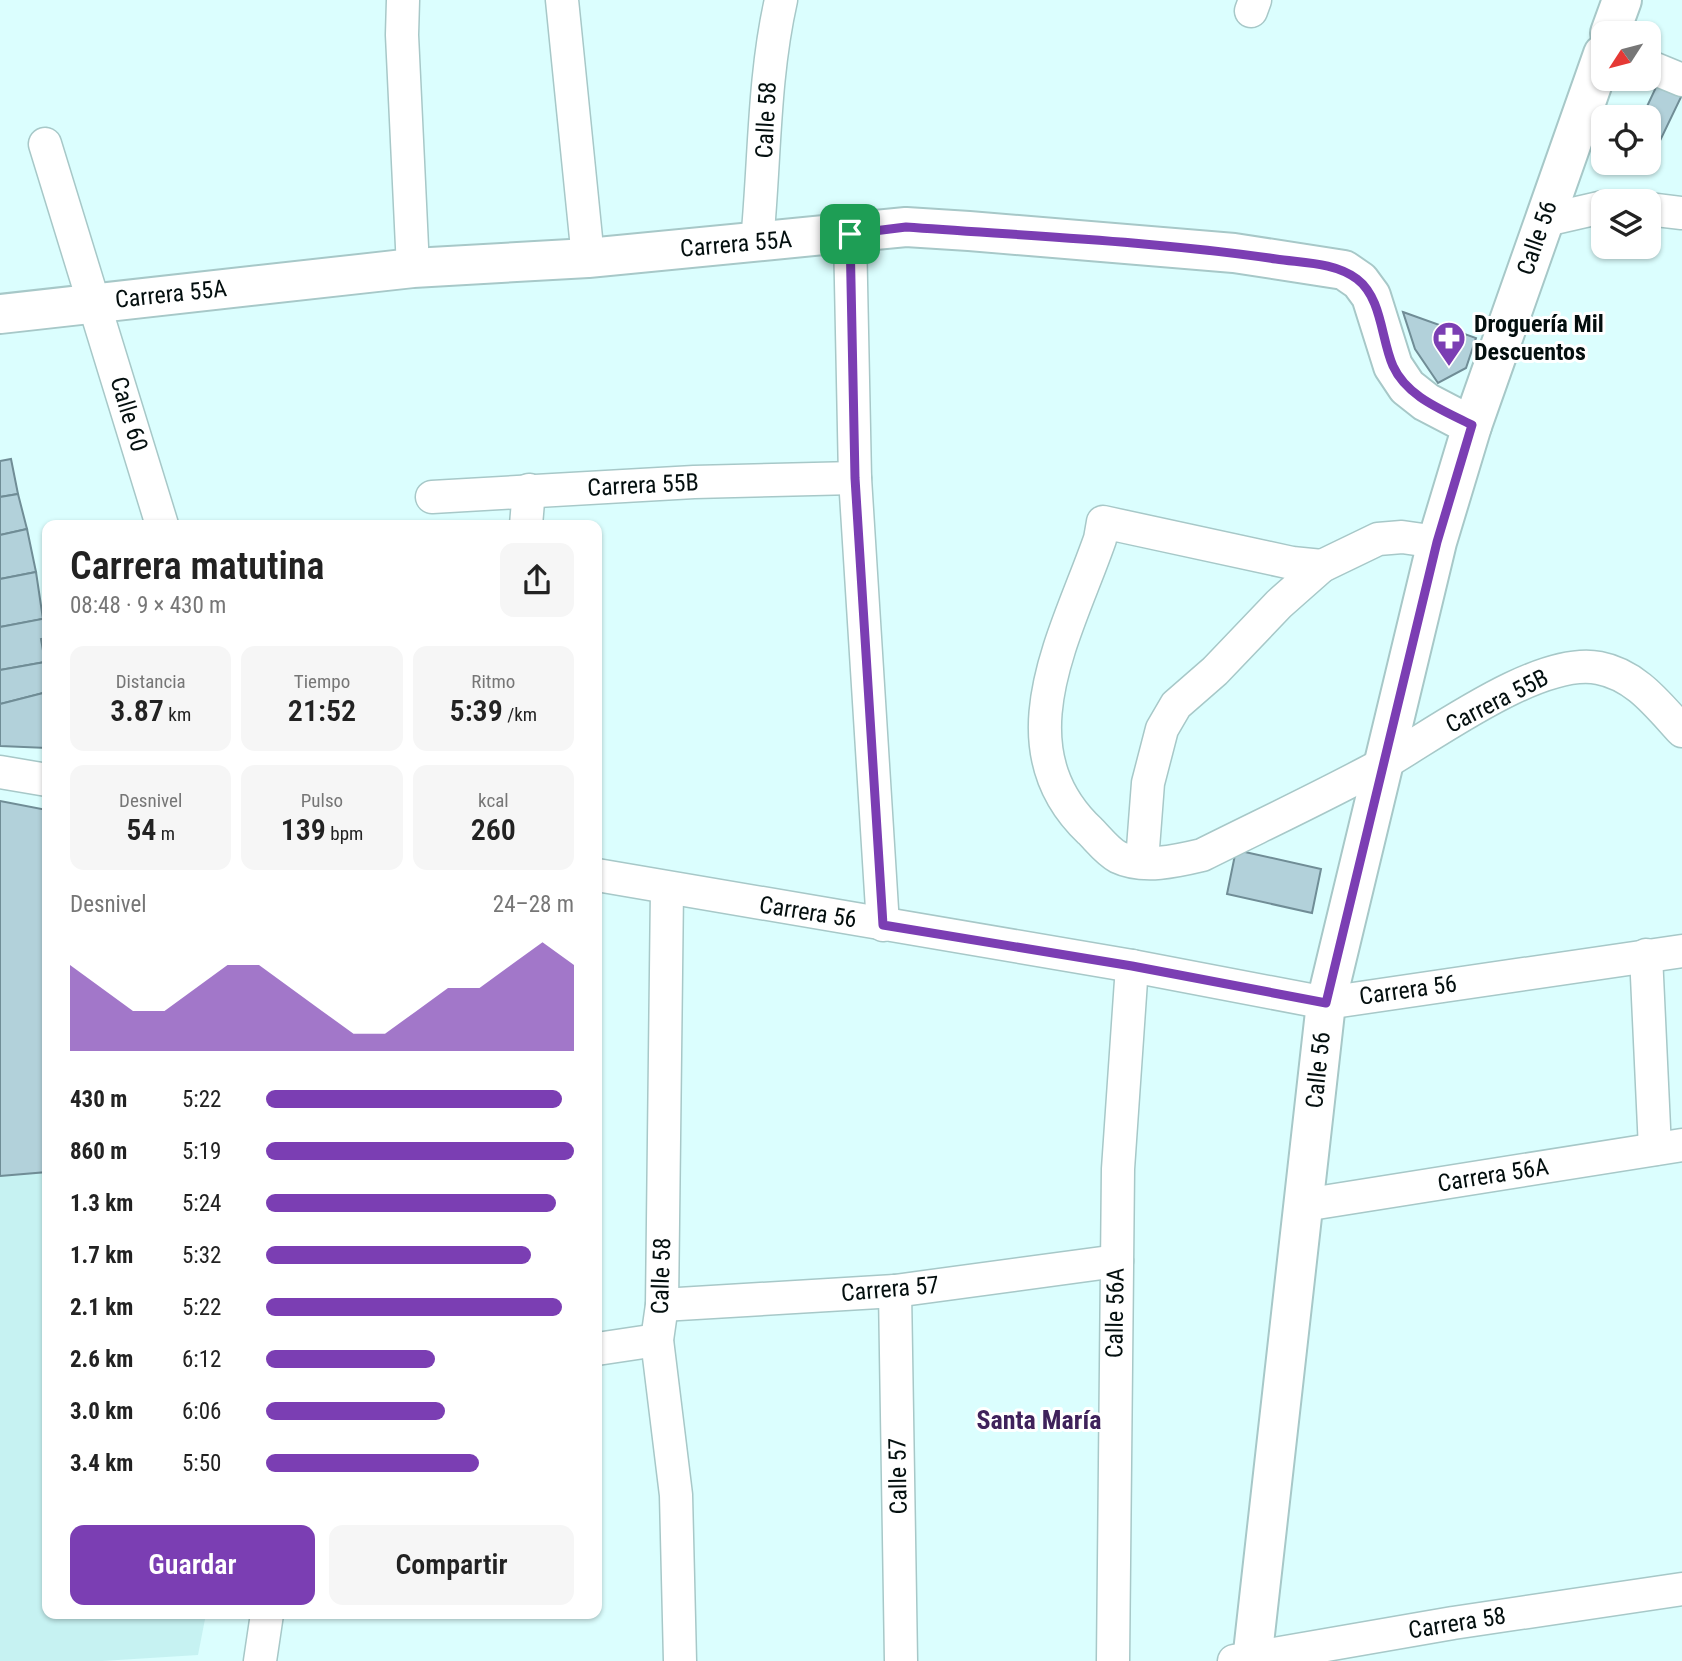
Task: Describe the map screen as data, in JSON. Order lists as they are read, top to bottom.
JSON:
{
  "streets": {
    "street": [
      "Calle 58",
      "Calle 56",
      "Carrera 55A",
      "Calle 60",
      "Carrera 55B",
      "Carrera 56",
      "Carrera 56A",
      "Carrera 57",
      "Calle 56A",
      "Calle 57",
      "Carrera 58"
    ]
  },
  "crossings": [
    ["Calle 58", "Carrera 55A"],
    ["Calle 58", "Carrera 56"],
    ["Calle 58", "Carrera 57"],
    ["Calle 56", "Carrera 55A"],
    ["Calle 56", "Carrera 55B"],
    ["Calle 56", "Carrera 56"],
    ["Calle 56", "Carrera 56A"],
    ["Calle 56", "Carrera 58"],
    ["Carrera 55A", "Calle 60"],
    ["Carrera 56", "Calle 56A"],
    ["Carrera 57", "Calle 56A"],
    ["Carrera 57", "Calle 57"]
  ],
  "districts": ["Santa María"],
  "places": {
    "pharmacy": ["Droguería Mil Descuentos"]
  },
  "north": "bottom left",
  "page": {
    "heading": ["Carrera matutina", "08:48 · 9 × 430 m"],
    "stats": [
      ["Distancia", "3.87 km"],
      ["Tiempo", "21:52"],
      ["Ritmo", "5:39 /km"],
      ["Desnivel", "54 m"],
      ["Pulso", "139 bpm"],
      ["kcal", "260"]
    ],
    "chart": ["Desnivel", "24–28 m"],
    "list": [
      {
        "name": "430 m",
        "note": "5:22"
      },
      {
        "name": "860 m",
        "note": "5:19"
      },
      {
        "name": "1.3 km",
        "note": "5:24"
      },
      {
        "name": "1.7 km",
        "note": "5:32"
      },
      {
        "name": "2.1 km",
        "note": "5:22"
      },
      {
        "name": "2.6 km",
        "note": "6:12"
      },
      {
        "name": "3.0 km",
        "note": "6:06"
      },
      {
        "name": "3.4 km",
        "note": "5:50"
      }
    ],
    "buttons": ["Guardar", "Compartir"]
  }
}
